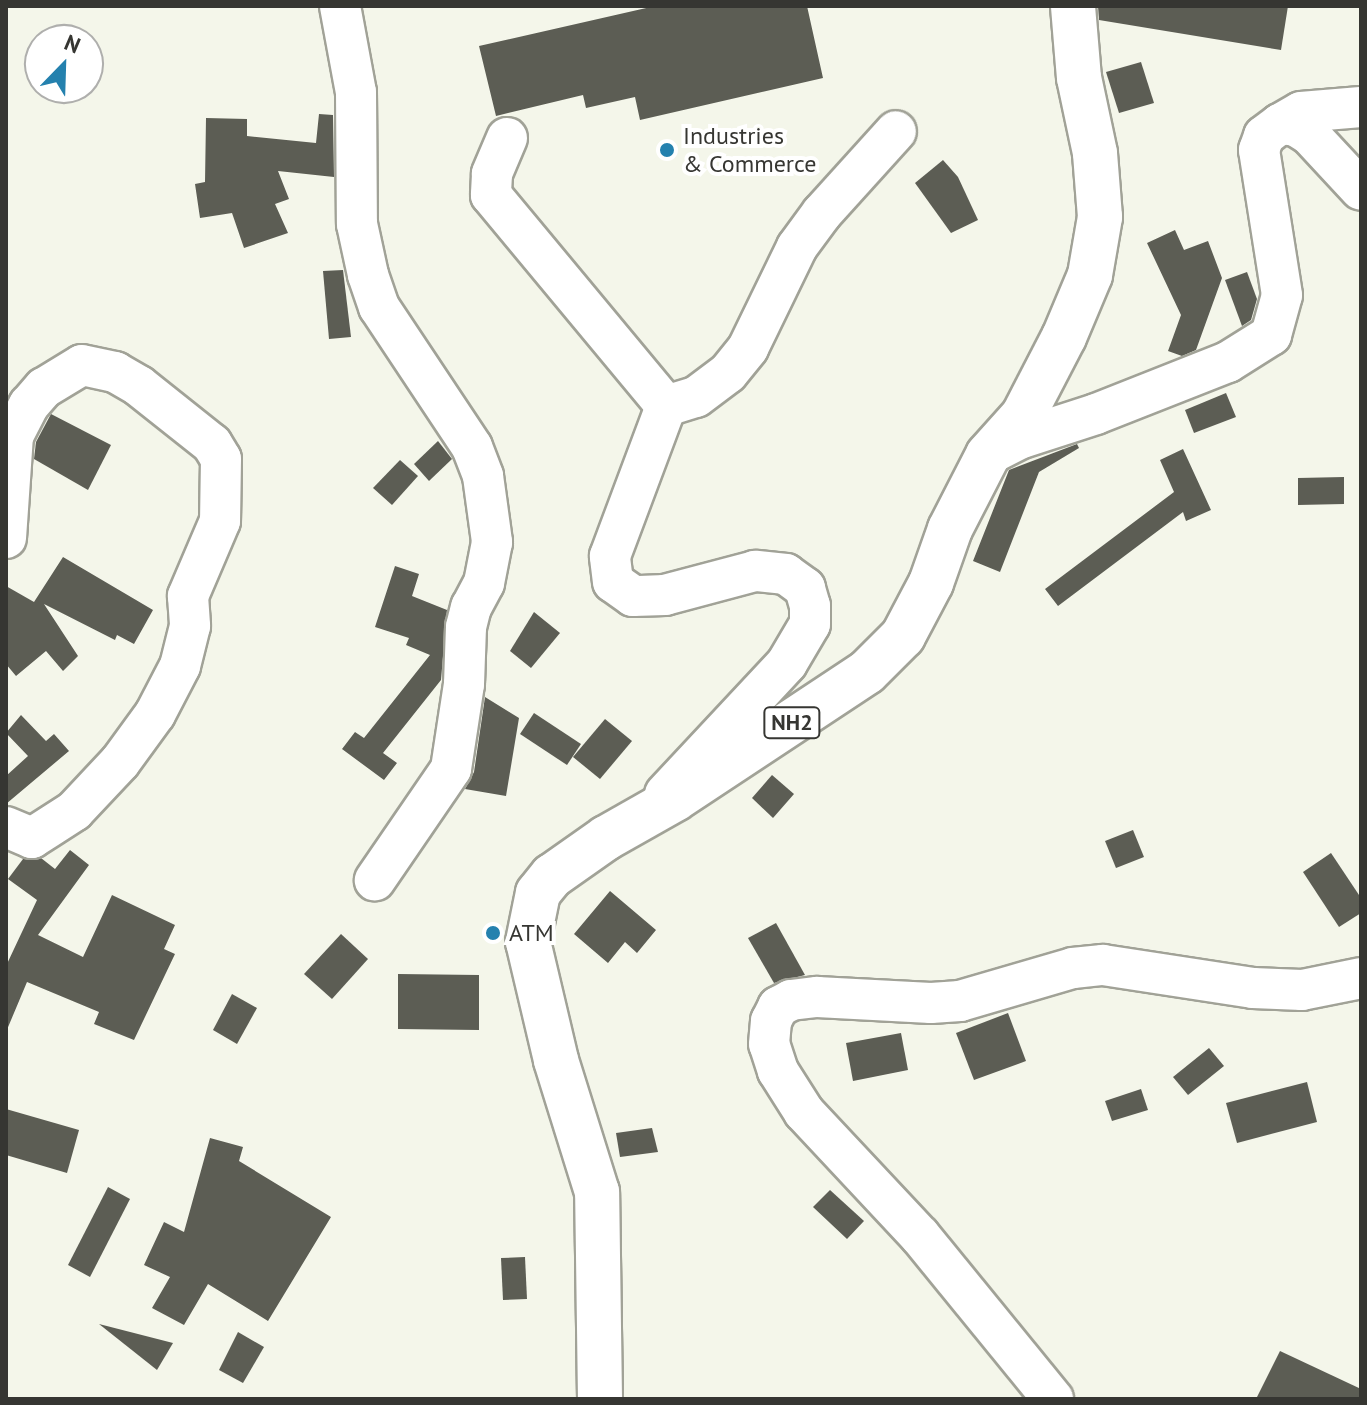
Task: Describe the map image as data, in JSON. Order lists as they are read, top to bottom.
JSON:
{
  "streets": {
    "highway": ["NH2"]
  },
  "places": ["Industries & Commerce", "ATM"],
  "north": "top right"
}
